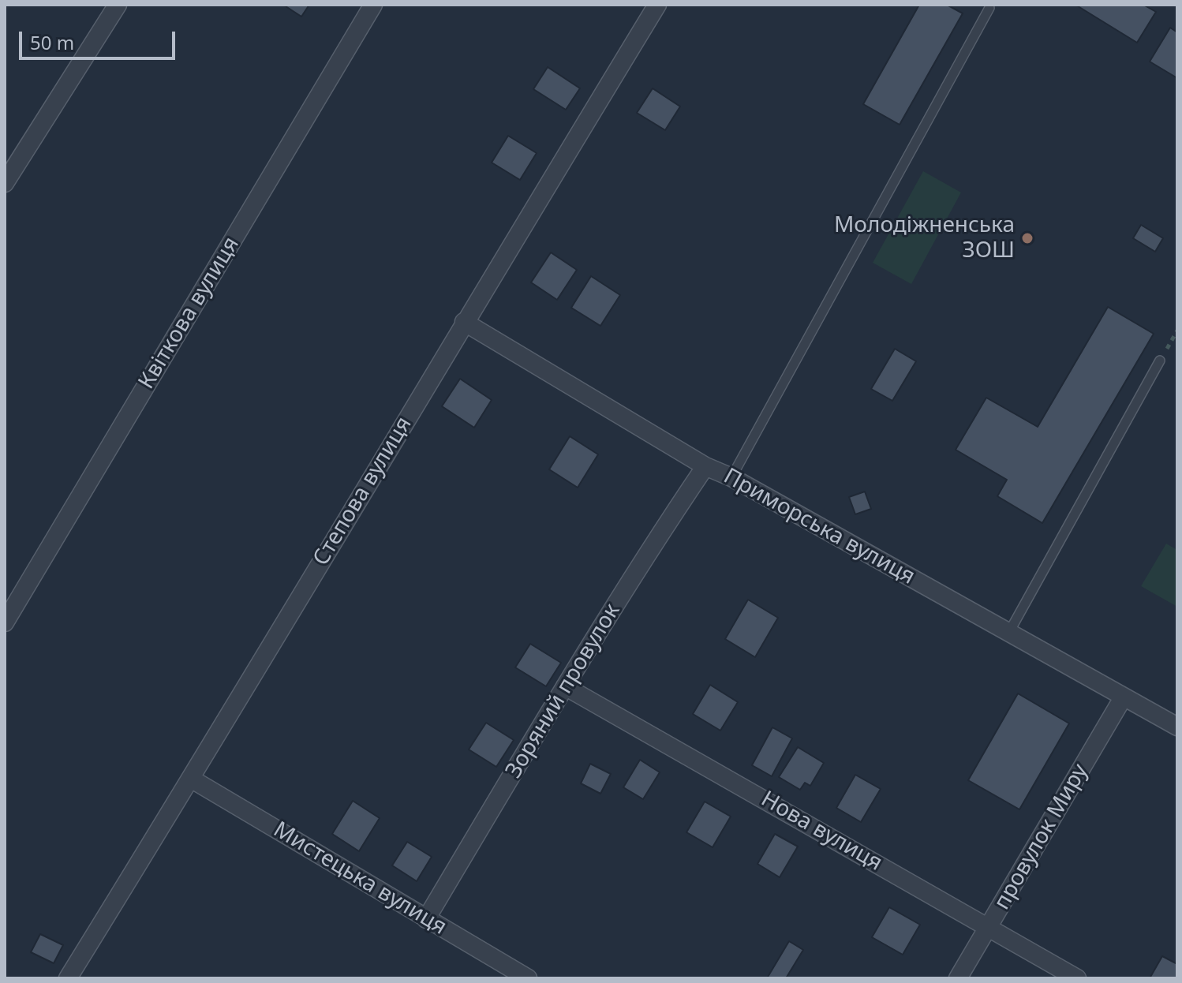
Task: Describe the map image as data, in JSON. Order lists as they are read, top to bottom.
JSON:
{
  "streets": {
    "street": [
      "Квіткова вулиця",
      "Степова вулиця",
      "Приморська вулиця",
      "Зоряний провулок",
      "Нова вулиця",
      "провулок Миру",
      "Мистецька вулиця"
    ]
  },
  "crossings": [
    ["Степова вулиця", "Приморська вулиця"],
    ["Степова вулиця", "Мистецька вулиця"],
    ["Приморська вулиця", "Зоряний провулок"],
    ["Приморська вулиця", "провулок Миру"],
    ["Зоряний провулок", "Нова вулиця"],
    ["Зоряний провулок", "Мистецька вулиця"],
    ["Нова вулиця", "провулок Миру"]
  ],
  "places": ["Молодіжненська ЗОШ"],
  "scale_bar": "50 m"
}
